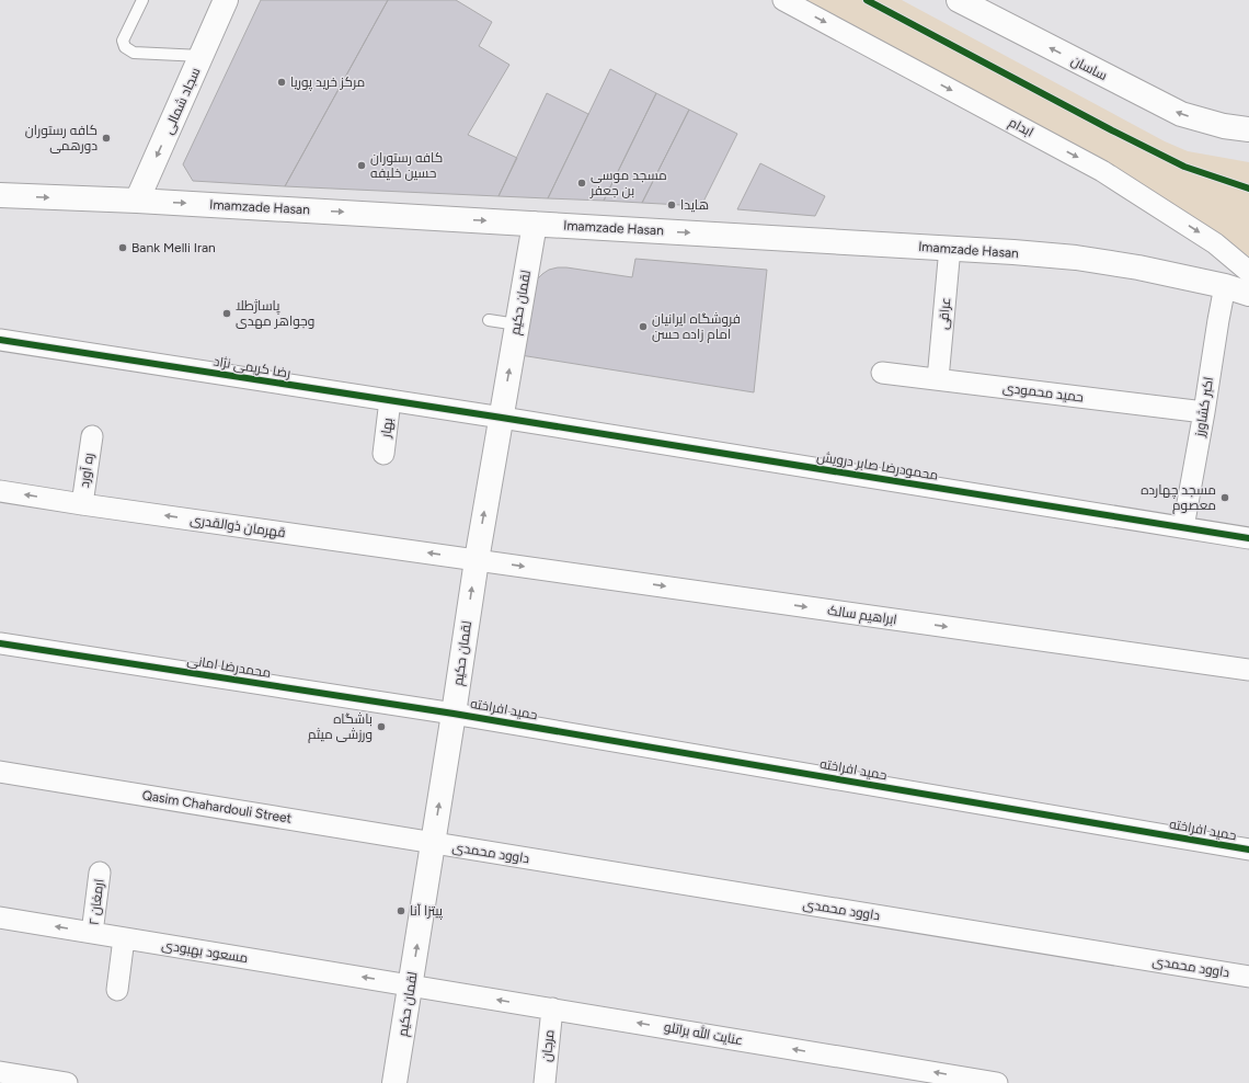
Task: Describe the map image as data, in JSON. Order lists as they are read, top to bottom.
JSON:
{
  "streets": {
    "main road": [
      "ساسان",
      "سجاد شمالی",
      "Imamzade Hasan",
      "لقمان حکیم"
    ],
    "street": [
      "ابدام",
      "عراقی",
      "رضا کریمی نژاد",
      "حمید محمودی",
      "اکبر کشاورز",
      "بهار",
      "محمودرضا صابر درویش",
      "ره آورد",
      "قهرمان ذوالقدری",
      "ابراهیم سالک",
      "محمدرضا امانی",
      "حمید افراخته",
      "Qasim Chahardouli Street",
      "داوود محمدی",
      "ارمغان ۲",
      "مسعود بهبودی",
      "عنایت الله براتلو",
      "مرجان"
    ]
  },
  "crossings": [
    ["سجاد شمالی", "Imamzade Hasan"],
    ["Imamzade Hasan", "لقمان حکیم"],
    ["Imamzade Hasan", "عراقی"],
    ["Imamzade Hasan", "اکبر کشاورز"],
    ["لقمان حکیم", "رضا کریمی نژاد"],
    ["لقمان حکیم", "محمودرضا صابر درویش"],
    ["لقمان حکیم", "قهرمان ذوالقدری"],
    ["لقمان حکیم", "ابراهیم سالک"],
    ["لقمان حکیم", "محمدرضا امانی"],
    ["لقمان حکیم", "حمید افراخته"],
    ["لقمان حکیم", "Qasim Chahardouli Street"],
    ["لقمان حکیم", "داوود محمدی"],
    ["لقمان حکیم", "مسعود بهبودی"],
    ["لقمان حکیم", "عنایت الله براتلو"],
    ["عراقی", "حمید محمودی"],
    ["رضا کریمی نژاد", "بهار"],
    ["رضا کریمی نژاد", "محمودرضا صابر درویش"],
    ["حمید محمودی", "اکبر کشاورز"],
    ["اکبر کشاورز", "محمودرضا صابر درویش"],
    ["ره آورد", "قهرمان ذوالقدری"],
    ["قهرمان ذوالقدری", "ابراهیم سالک"],
    ["محمدرضا امانی", "حمید افراخته"],
    ["Qasim Chahardouli Street", "داوود محمدی"],
    ["ارمغان ۲", "مسعود بهبودی"],
    ["مسعود بهبودی", "عنایت الله براتلو"],
    ["عنایت الله براتلو", "مرجان"]
  ],
  "one_way": [
    "ساسان",
    "سجاد شمالی",
    "ابدام",
    "Imamzade Hasan",
    "لقمان حکیم",
    "قهرمان ذوالقدری",
    "ابراهیم سالک",
    "مسعود بهبودی",
    "عنایت الله براتلو"
  ],
  "places": [
    "مرکز خرید پوریا",
    "کافه رستوران دورهمی",
    "کافه رستوران حسین خلیفه",
    "مسجد موسی بن جعفر",
    "هایدا",
    "Bank Melli Iran",
    "پاساژطلا وجواهر مهدی",
    "فروشگاه ایرانیان امام زاده حسن",
    "مسجد چهارده معصوم",
    "باشگاه ورزشی میثم",
    "پیتزا آنا"
  ]
}
